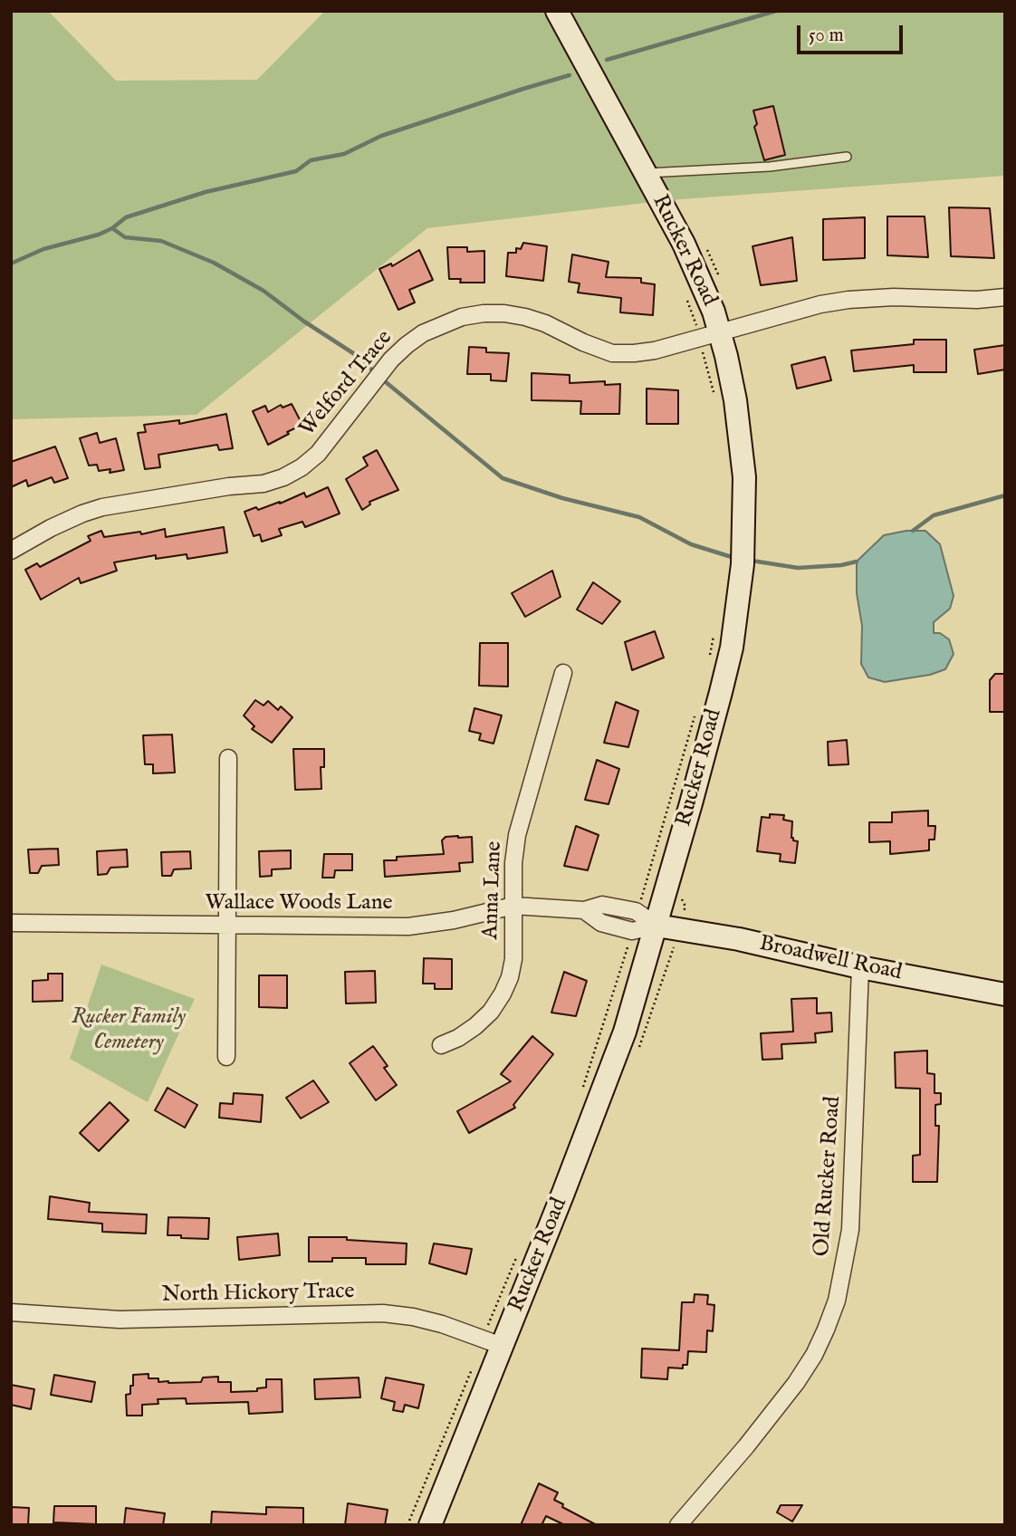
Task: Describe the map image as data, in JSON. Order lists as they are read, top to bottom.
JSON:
{
  "streets": {
    "main road": ["Rucker Road", "Broadwell Road"],
    "street": [
      "Welford Trace",
      "Anna Lane",
      "Wallace Woods Lane",
      "Old Rucker Road",
      "North Hickory Trace"
    ]
  },
  "crossings": [
    ["Rucker Road", "Welford Trace"],
    ["Rucker Road", "Wallace Woods Lane"],
    ["Rucker Road", "Broadwell Road"],
    ["Rucker Road", "North Hickory Trace"],
    ["Anna Lane", "Wallace Woods Lane"],
    ["Wallace Woods Lane", "Broadwell Road"],
    ["Broadwell Road", "Old Rucker Road"]
  ],
  "parks": ["Rucker Family Cemetery"],
  "scale_bar": "50 m"
}
